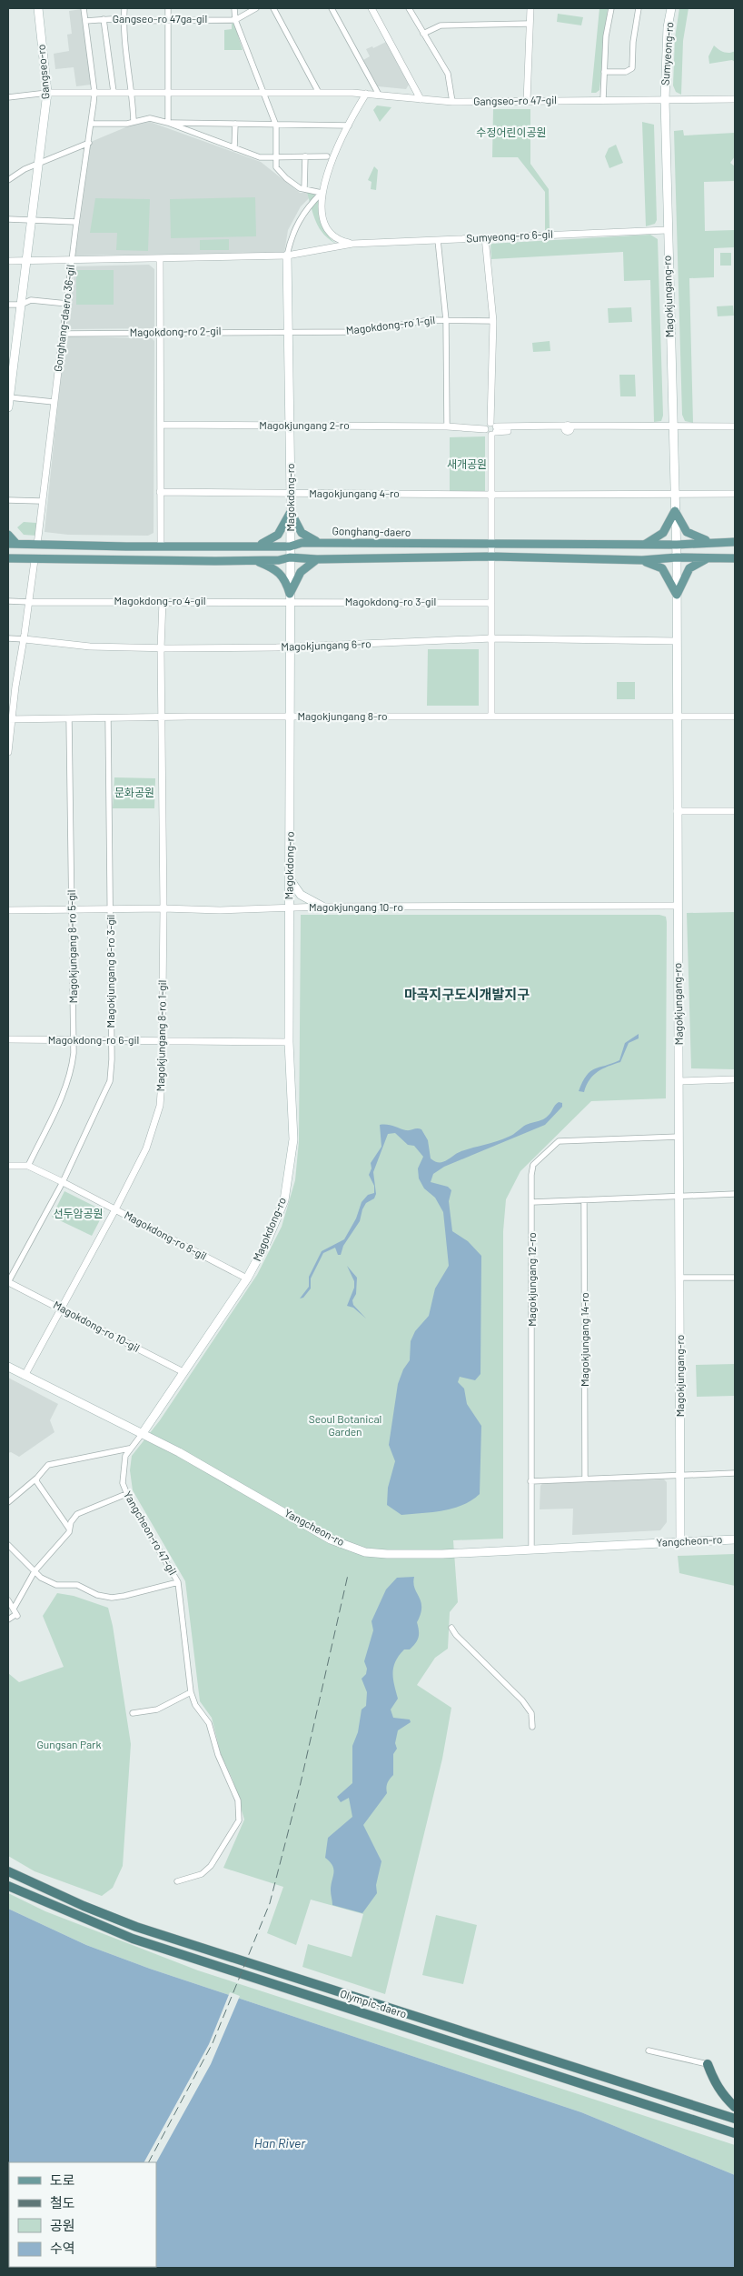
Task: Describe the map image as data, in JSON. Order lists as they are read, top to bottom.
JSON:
{
  "streets": {
    "highway": ["Olympic-daero"],
    "main road": [
      "Sumyeong-ro",
      "Gangseo-ro",
      "Magokjungang-ro",
      "Magokdong-ro",
      "Gonghang-daero",
      "Yangcheon-ro"
    ],
    "street": [
      "Gangseo-ro 47ga-gil",
      "Gangseo-ro 47-gil",
      "Sumyeong-ro 6-gil",
      "Gonghang-daero 36-gil",
      "Magokdong-ro 1-gil",
      "Magokdong-ro 2-gil",
      "Magokjungang 2-ro",
      "Magokjungang 4-ro",
      "Magokdong-ro 4-gil",
      "Magokdong-ro 3-gil",
      "Magokjungang 6-ro",
      "Magokjungang 8-ro",
      "Magokjungang 10-ro",
      "Magokjungang 8-ro 5-gil",
      "Magokjungang 8-ro 3-gil",
      "Magokjungang 8-ro 1-gil",
      "Magokdong-ro 6-gil",
      "Magokdong-ro 8-gil",
      "Magokjungang 12-ro",
      "Magokdong-ro 10-gil",
      "Magokjungang 14-ro",
      "Yangcheon-ro 47-gil"
    ]
  },
  "crossings": [
    ["Sumyeong-ro", "Gangseo-ro 47-gil"],
    ["Sumyeong-ro", "Magokjungang-ro"],
    ["Gangseo-ro", "Gangseo-ro 47-gil"],
    ["Gangseo-ro 47-gil", "Magokjungang-ro"],
    ["Gangseo-ro 47-gil", "Gonghang-daero 36-gil"],
    ["Sumyeong-ro 6-gil", "Magokjungang-ro"],
    ["Magokjungang-ro", "Magokjungang 4-ro"],
    ["Magokjungang-ro", "Gonghang-daero"],
    ["Magokjungang-ro", "Magokjungang 6-ro"],
    ["Magokjungang-ro", "Magokjungang 8-ro"],
    ["Magokjungang-ro", "Magokjungang 10-ro"],
    ["Magokjungang-ro", "Magokjungang 12-ro"],
    ["Magokjungang-ro", "Yangcheon-ro"],
    ["Gonghang-daero 36-gil", "Magokdong-ro 2-gil"],
    ["Gonghang-daero 36-gil", "Gonghang-daero"],
    ["Magokdong-ro 1-gil", "Magokdong-ro 2-gil"],
    ["Magokdong-ro 1-gil", "Magokdong-ro"],
    ["Magokdong-ro 2-gil", "Magokdong-ro"],
    ["Magokjungang 2-ro", "Magokdong-ro"],
    ["Magokjungang 4-ro", "Magokdong-ro"],
    ["Magokdong-ro", "Gonghang-daero"],
    ["Magokdong-ro", "Magokdong-ro 4-gil"],
    ["Magokdong-ro", "Magokdong-ro 3-gil"],
    ["Magokdong-ro", "Magokjungang 6-ro"],
    ["Magokdong-ro", "Magokjungang 8-ro"],
    ["Magokdong-ro", "Magokjungang 10-ro"],
    ["Magokdong-ro", "Magokdong-ro 6-gil"],
    ["Magokdong-ro", "Magokdong-ro 8-gil"],
    ["Magokdong-ro", "Magokdong-ro 10-gil"],
    ["Magokdong-ro", "Yangcheon-ro"],
    ["Magokdong-ro", "Yangcheon-ro 47-gil"],
    ["Magokdong-ro 4-gil", "Magokdong-ro 3-gil"],
    ["Magokjungang 8-ro", "Magokjungang 8-ro 5-gil"],
    ["Magokjungang 8-ro", "Magokjungang 8-ro 3-gil"],
    ["Magokjungang 8-ro", "Magokjungang 8-ro 1-gil"],
    ["Magokjungang 10-ro", "Magokjungang 8-ro 5-gil"],
    ["Magokjungang 10-ro", "Magokjungang 8-ro 3-gil"],
    ["Magokjungang 10-ro", "Magokjungang 8-ro 1-gil"],
    ["Magokjungang 8-ro 5-gil", "Magokdong-ro 6-gil"],
    ["Magokjungang 8-ro 5-gil", "Magokdong-ro 8-gil"],
    ["Magokjungang 8-ro 3-gil", "Magokdong-ro 6-gil"],
    ["Magokjungang 8-ro 3-gil", "Magokdong-ro 8-gil"],
    ["Magokjungang 8-ro 3-gil", "Magokdong-ro 10-gil"],
    ["Magokjungang 8-ro 1-gil", "Magokdong-ro 6-gil"],
    ["Magokjungang 8-ro 1-gil", "Magokdong-ro 8-gil"],
    ["Magokjungang 8-ro 1-gil", "Magokdong-ro 10-gil"],
    ["Magokjungang 8-ro 1-gil", "Yangcheon-ro"],
    ["Magokjungang 12-ro", "Yangcheon-ro"],
    ["Yangcheon-ro", "Yangcheon-ro 47-gil"]
  ],
  "districts": ["마곡지구도시개발지구"],
  "water": ["Han River"],
  "parks": [
    "수정어린이공원",
    "새개공원",
    "문화공원",
    "선두암공원",
    "Seoul Botanical Garden",
    "Gungsan Park"
  ],
  "legend": [
    "도로",
    "철도",
    "공원",
    "수역"
  ]
}
